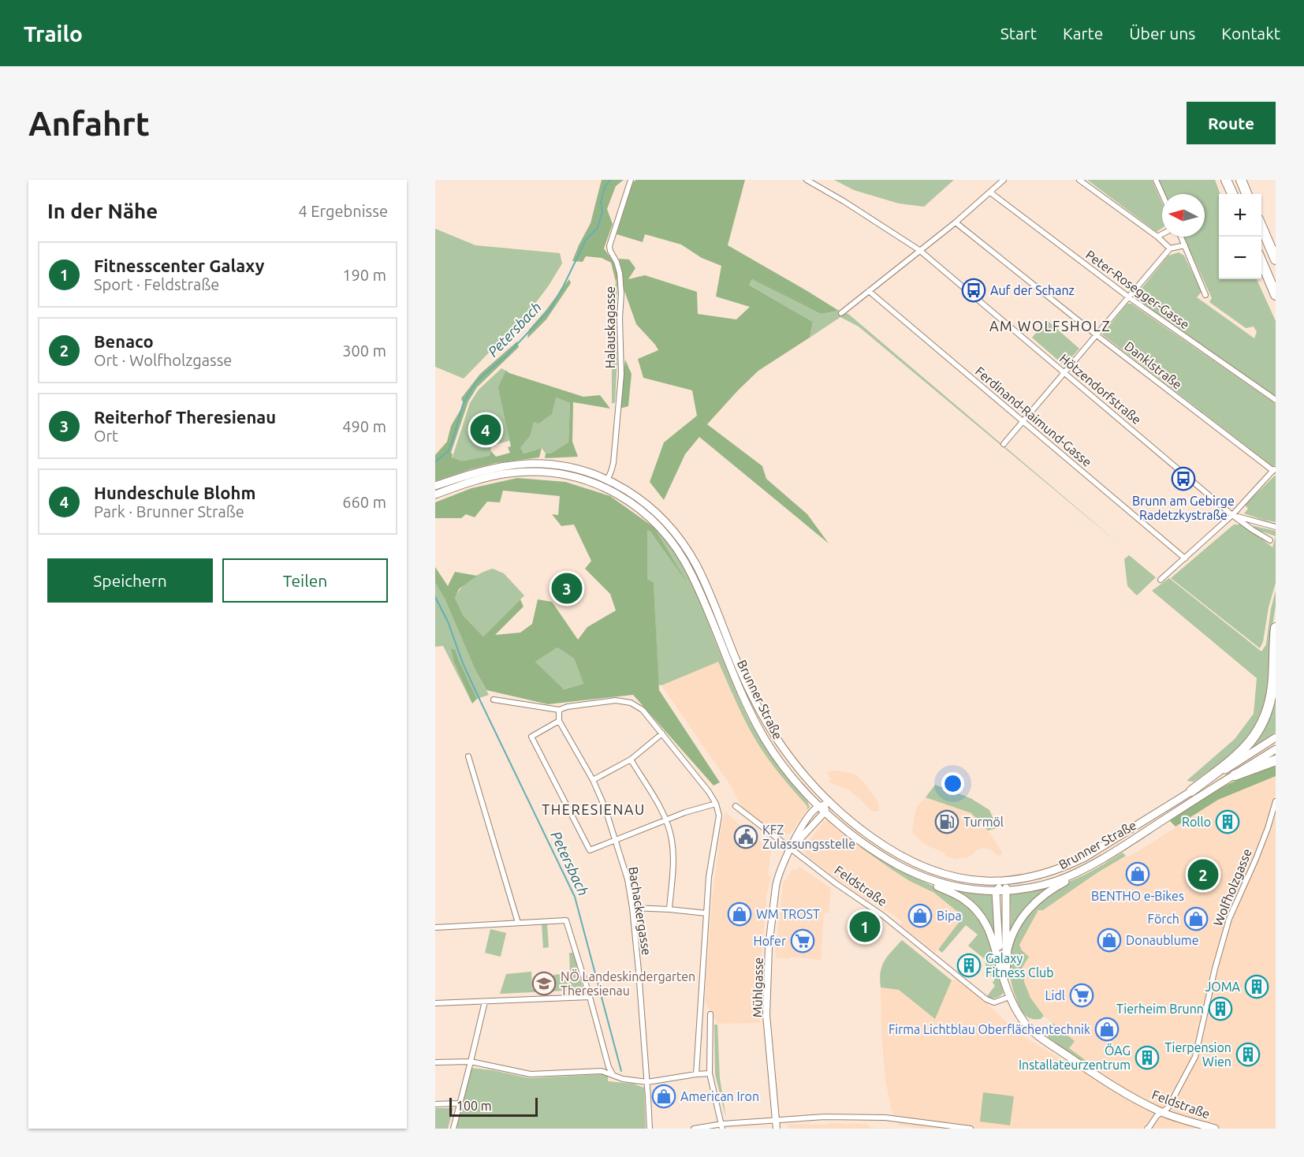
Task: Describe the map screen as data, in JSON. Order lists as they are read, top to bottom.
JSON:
{
  "streets": {
    "main road": ["Brunner Straße", "Feldstraße"],
    "street": [
      "Peter-Rosegger-Gasse",
      "Halauskagasse",
      "Danklstraße",
      "Hötzendorfstraße",
      "Ferdinand-Raimund-Gasse",
      "Wolfholzgasse",
      "Bachackergasse",
      "Mühlgasse"
    ]
  },
  "crossings": [
    ["Halauskagasse", "Brunner Straße"],
    ["Brunner Straße", "Mühlgasse"],
    ["Feldstraße", "Wolfholzgasse"],
    ["Feldstraße", "Mühlgasse"]
  ],
  "districts": ["AM WOLFSHOLZ", "THERESIENAU"],
  "water": ["Petersbach"],
  "places": {
    "bus stop": ["Auf der Schanz", "Brunn am Gebirge Radetzkystraße"],
    "fuel station": ["Turmöl"],
    "building": [
      "Rollo",
      "Galaxy Fitness Club",
      "JOMA",
      "Tierheim Brunn",
      "Tierpension Wien",
      "ÖAG Installateurzentrum"
    ],
    "public building": ["KFZ Zulassungsstelle"],
    "shop": [
      "BENTHO e-Bikes",
      "WM TROST",
      "Bipa",
      "Förch",
      "Donaublume",
      "Firma Lichtblau Oberflächentechnik",
      "American Iron"
    ],
    "supermarket": ["Hofer", "Lidl"],
    "school or university": ["NÖ Landeskindergarten Theresienau"]
  },
  "scale_bar": "100 m",
  "north": "left",
  "page": {
    "header": "Trailo",
    "nav": [
      "Start",
      "Karte",
      "Über uns",
      "Kontakt"
    ],
    "buttons": [
      "Route",
      ["Speichern", "Teilen"]
    ],
    "title": "Anfahrt",
    "heading": ["In der Nähe", "4 Ergebnisse"],
    "map_buttons": ["+", "−"],
    "list": [
      {
        "mark": "1",
        "name": "Fitnesscenter Galaxy",
        "note": "Sport · Feldstraße",
        "value": "190 m"
      },
      {
        "mark": "2",
        "name": "Benaco",
        "note": "Ort · Wolfholzgasse",
        "value": "300 m"
      },
      {
        "mark": "3",
        "name": "Reiterhof Theresienau",
        "note": "Ort",
        "value": "490 m"
      },
      {
        "mark": "4",
        "name": "Hundeschule Blohm",
        "note": "Park · Brunner Straße",
        "value": "660 m"
      }
    ],
    "pins": [
      "4",
      "3",
      "2",
      "1"
    ],
    "scale": "100 m"
  }
}
